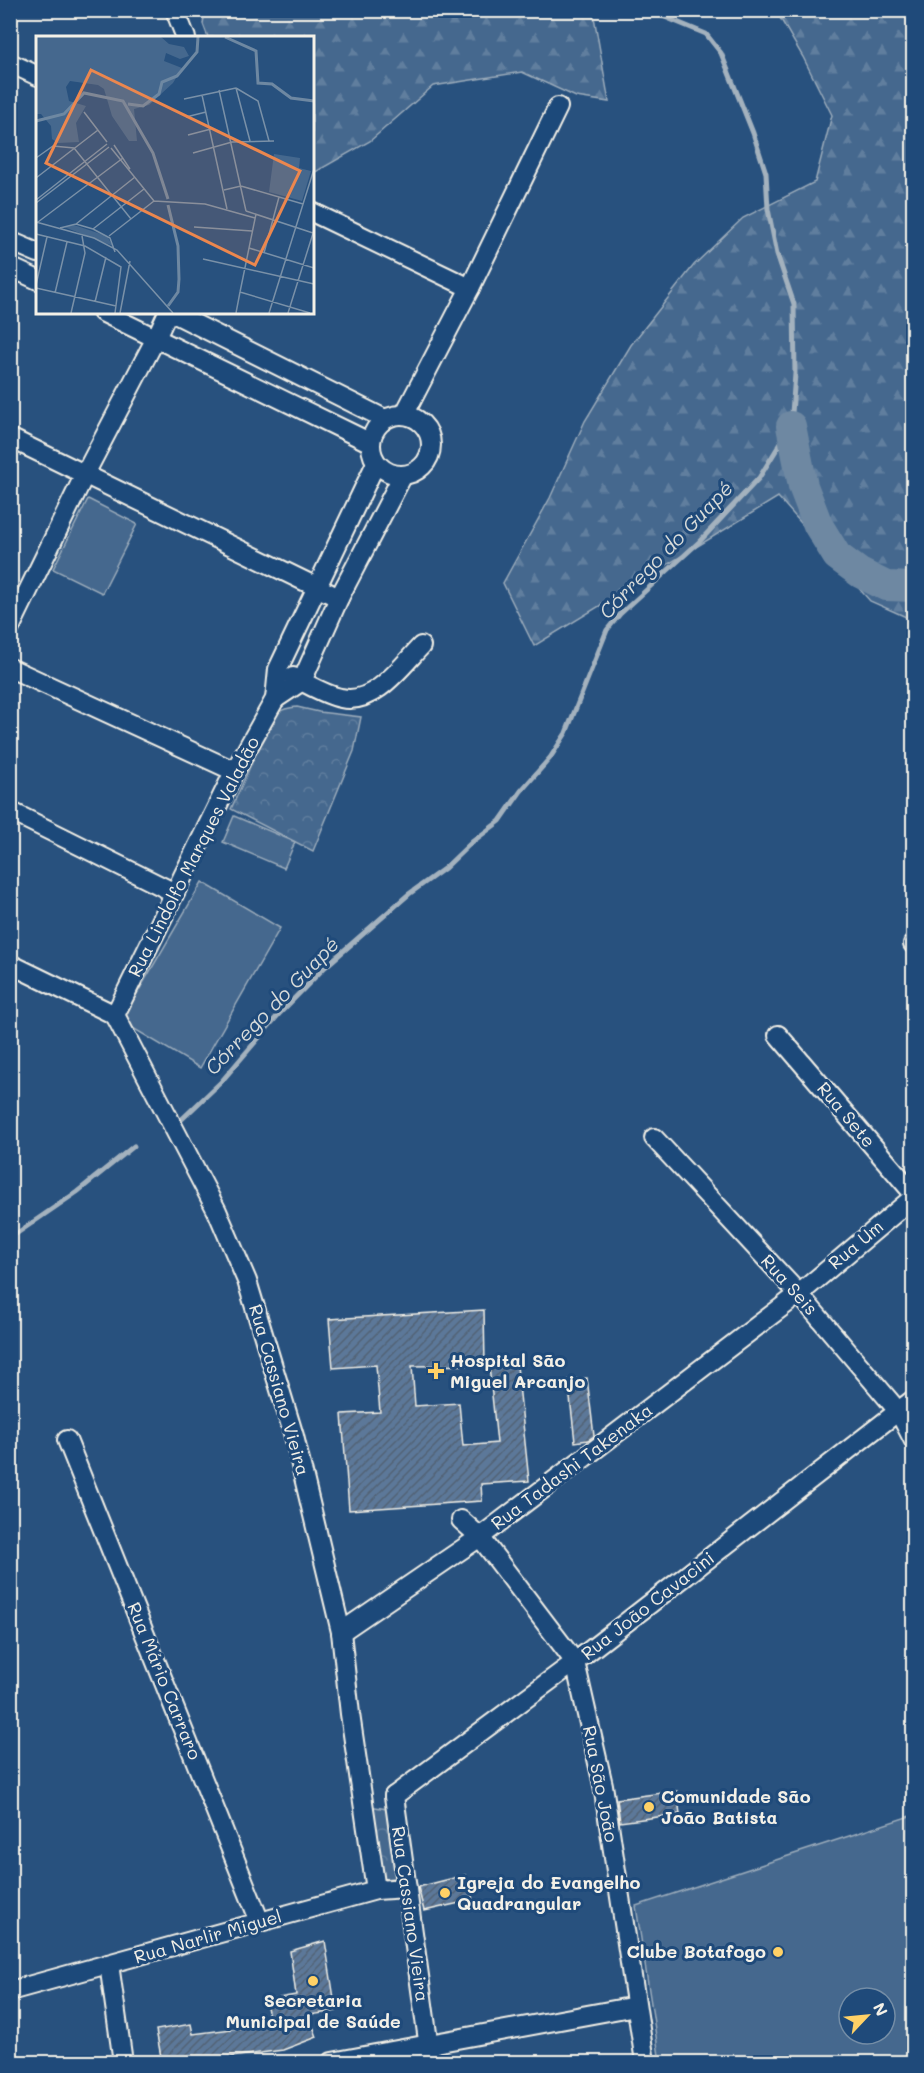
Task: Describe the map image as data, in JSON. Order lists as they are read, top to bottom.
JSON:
{
  "streets": {
    "street": [
      "Rua Lindolfo Marques Valadão",
      "Rua Sete",
      "Rua Um",
      "Rua Seis",
      "Rua Cassiano Vieira",
      "Rua Tadashi Takenaka",
      "Rua João Cavacini",
      "Rua Mário Carraro",
      "Rua São João",
      "Rua Narlir Miguel"
    ]
  },
  "crossings": [
    ["Rua Lindolfo Marques Valadão", "Rua Cassiano Vieira"],
    ["Rua Sete", "Rua Um"],
    ["Rua Um", "Rua Seis"],
    ["Rua Um", "Rua Tadashi Takenaka"],
    ["Rua Seis", "Rua Tadashi Takenaka"],
    ["Rua Seis", "Rua João Cavacini"],
    ["Rua Cassiano Vieira", "Rua Tadashi Takenaka"],
    ["Rua Cassiano Vieira", "Rua João Cavacini"],
    ["Rua Cassiano Vieira", "Rua Narlir Miguel"],
    ["Rua Tadashi Takenaka", "Rua São João"],
    ["Rua João Cavacini", "Rua São João"],
    ["Rua Mário Carraro", "Rua Narlir Miguel"]
  ],
  "water": ["Córrego do Guapé"],
  "places": {
    "health": ["Hospital São Miguel Arcanjo"],
    "other": [
      "Comunidade São João Batista",
      "Igreja do Evangelho Quadrangular",
      "Clube Botafogo",
      "Secretaria Municipal de Saúde"
    ]
  },
  "north": "top right"
}
